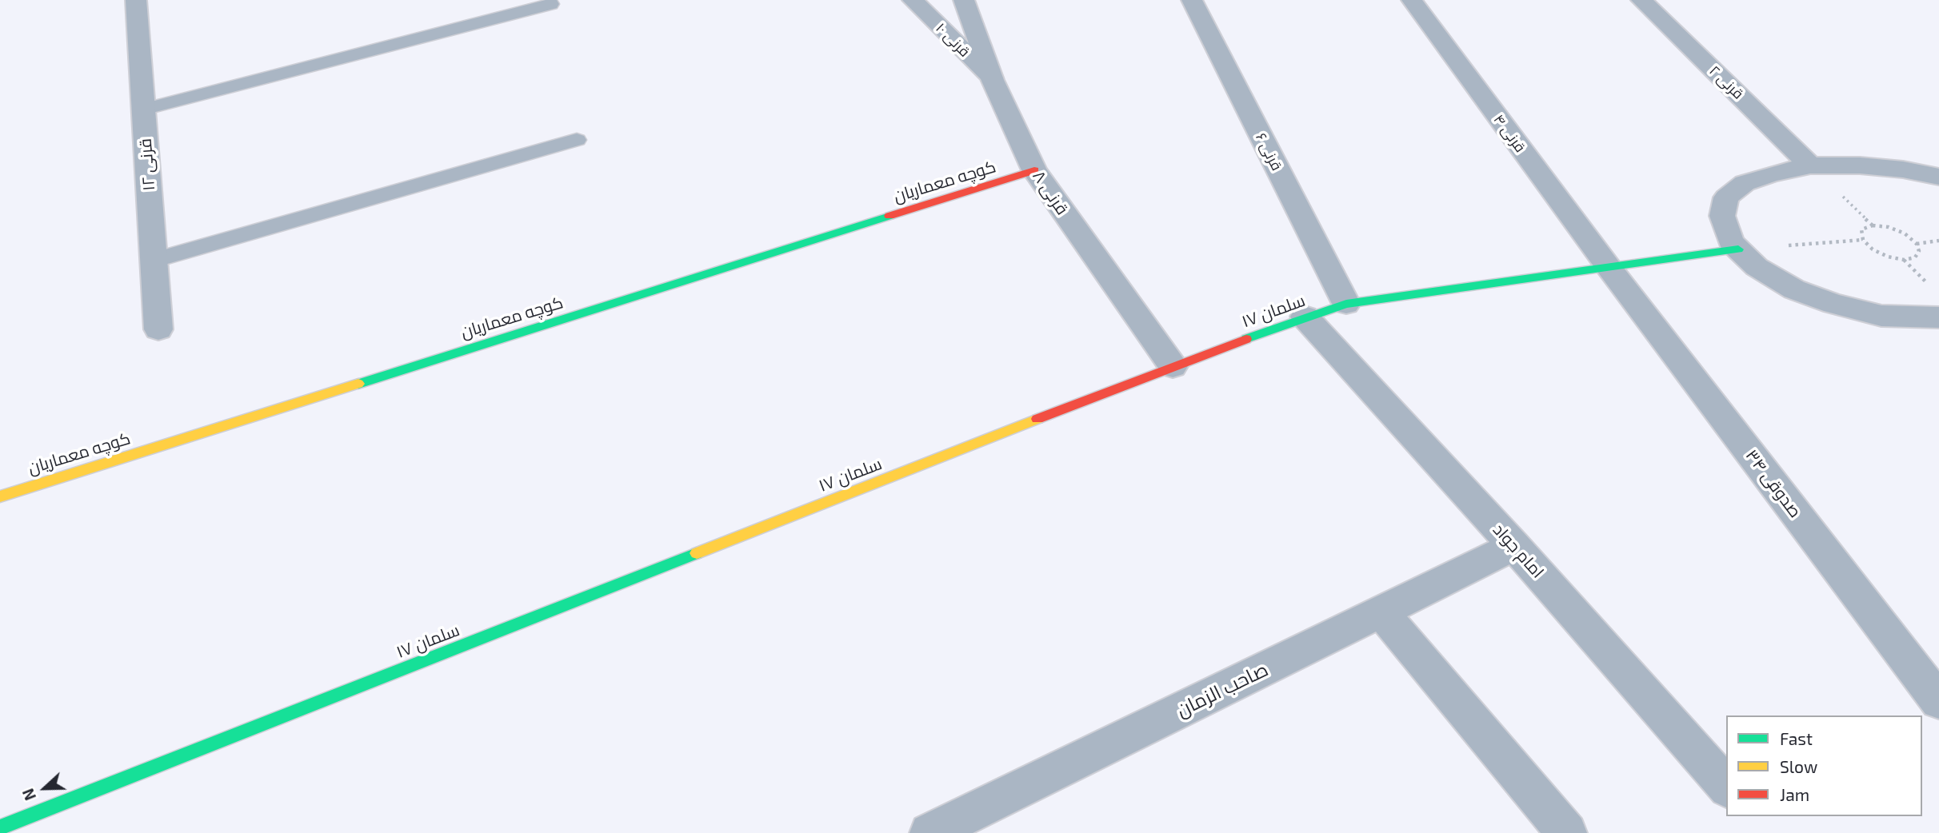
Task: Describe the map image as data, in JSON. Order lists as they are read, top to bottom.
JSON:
{
  "streets": {
    "street": [
      "قرنی ۱۰",
      "قرنی ۲",
      "قرنی ۴",
      "قرنی ۶",
      "قرنی ۱۲",
      "کوچه معماریان",
      "قرنی ۸",
      "سلمان ۱۷",
      "صدوقی ۳۴",
      "امام جواد",
      "صاحب الزمان"
    ]
  },
  "crossings": [
    ["قرنی ۱۰", "قرنی ۸"],
    ["قرنی ۴", "سلمان ۱۷"],
    ["قرنی ۴", "صدوقی ۳۴"],
    ["قرنی ۶", "سلمان ۱۷"],
    ["کوچه معماریان", "قرنی ۸"],
    ["قرنی ۸", "سلمان ۱۷"],
    ["سلمان ۱۷", "صدوقی ۳۴"],
    ["سلمان ۱۷", "امام جواد"],
    ["امام جواد", "صاحب الزمان"]
  ],
  "legend": ["Fast", "Slow", "Jam"],
  "north": "left"
}
